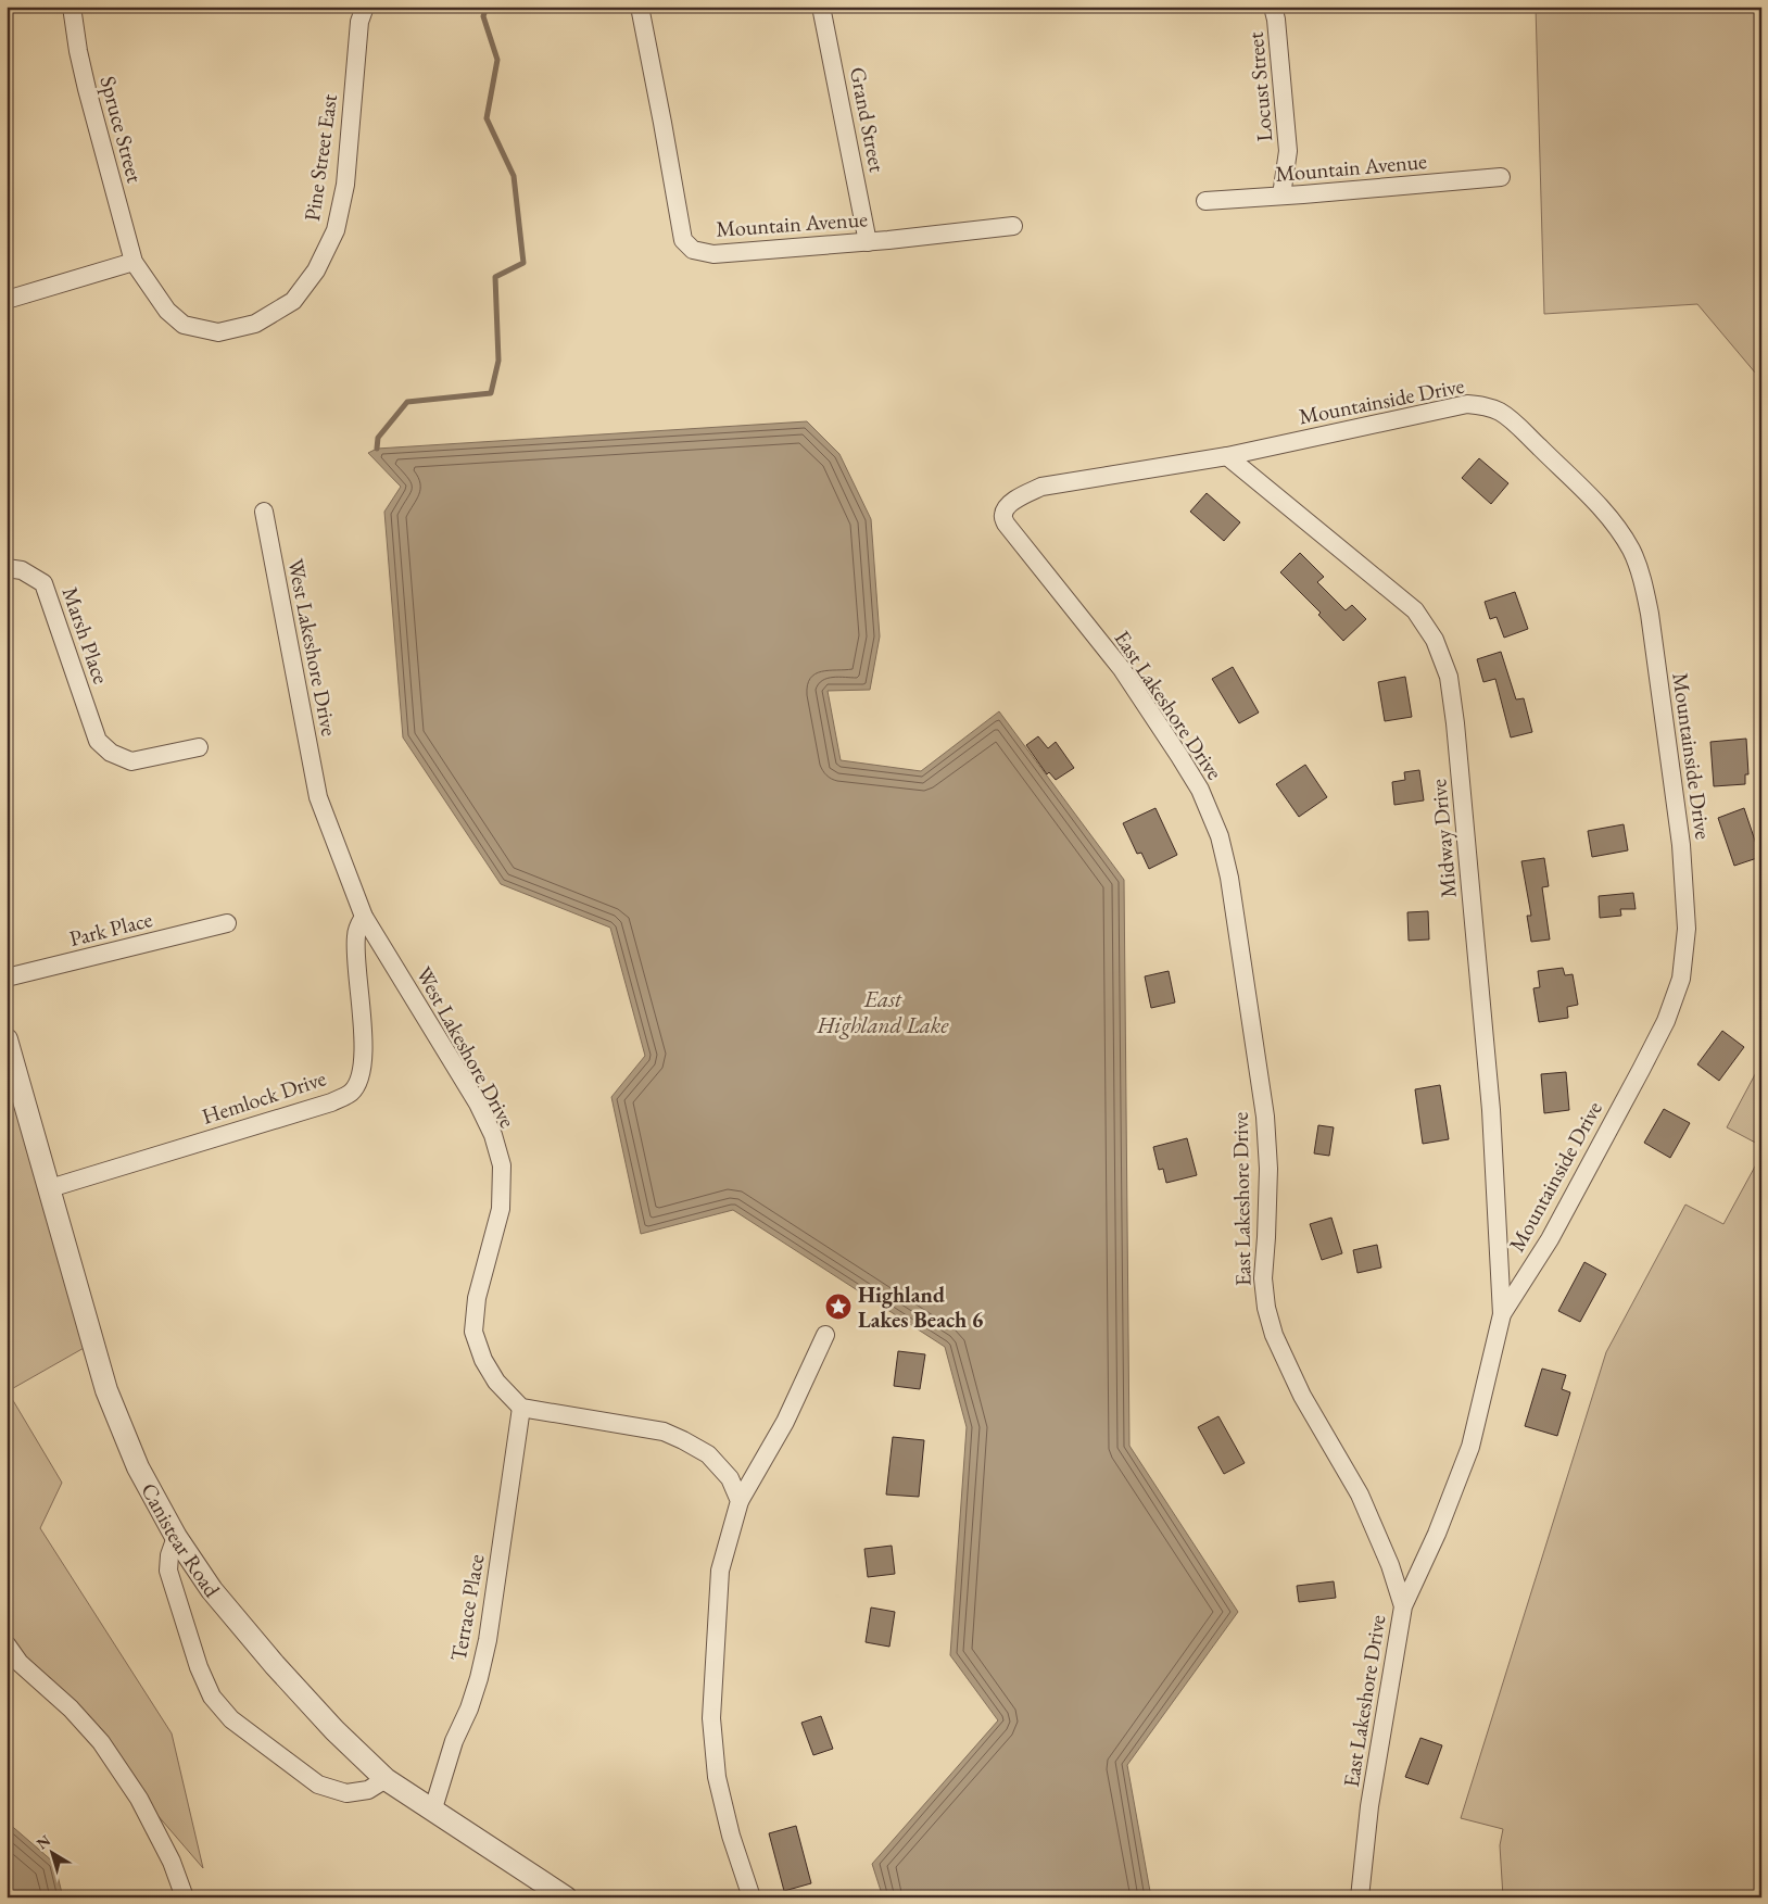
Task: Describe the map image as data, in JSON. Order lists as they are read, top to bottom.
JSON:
{
  "streets": {
    "street": [
      "Locust Street",
      "Grand Street",
      "Spruce Street",
      "Pine Street East",
      "Mountain Avenue",
      "Mountainside Drive",
      "Marsh Place",
      "West Lakeshore Drive",
      "East Lakeshore Drive",
      "Midway Drive",
      "Park Place",
      "Hemlock Drive",
      "Canistear Road",
      "Terrace Place"
    ]
  },
  "crossings": [
    ["Locust Street", "Mountain Avenue"],
    ["Grand Street", "Mountain Avenue"],
    ["Spruce Street", "Pine Street East"],
    ["Mountainside Drive", "East Lakeshore Drive"],
    ["Mountainside Drive", "Midway Drive"],
    ["West Lakeshore Drive", "Hemlock Drive"],
    ["West Lakeshore Drive", "Terrace Place"],
    ["Hemlock Drive", "Canistear Road"],
    ["Canistear Road", "Terrace Place"]
  ],
  "water": ["East Highland Lake"],
  "places": {
    "place": ["Highland Lakes Beach 6"]
  },
  "north": "top left"
}
